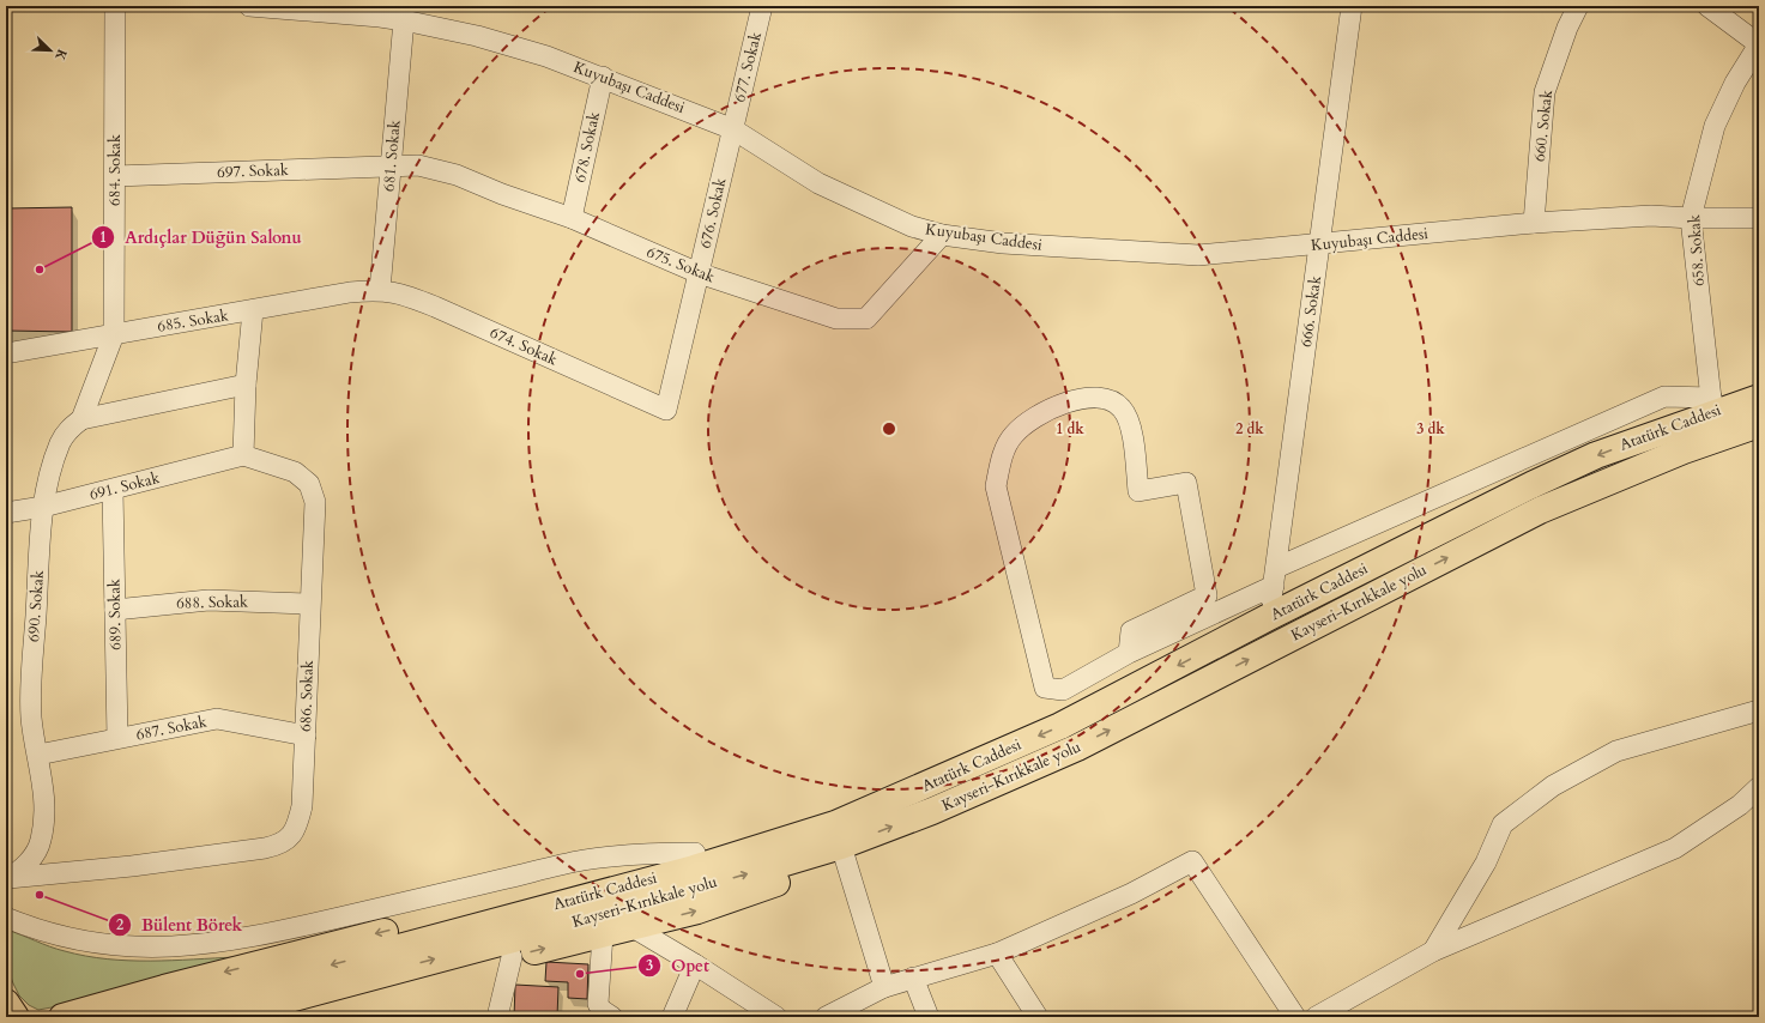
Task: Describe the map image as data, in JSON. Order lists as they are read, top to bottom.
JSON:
{
  "streets": {
    "main road": ["Atatürk Caddesi", "Kayseri-Kırıkkale yolu"],
    "street": [
      "677. Sokak",
      "Kuyubaşı Caddesi",
      "660. Sokak",
      "678. Sokak",
      "681. Sokak",
      "684. Sokak",
      "697. Sokak",
      "676. Sokak",
      "658. Sokak",
      "675. Sokak",
      "666. Sokak",
      "685. Sokak",
      "674. Sokak",
      "691. Sokak",
      "688. Sokak",
      "690. Sokak",
      "689. Sokak",
      "686. Sokak",
      "687. Sokak"
    ]
  },
  "crossings": [
    ["677. Sokak", "Kuyubaşı Caddesi"],
    ["677. Sokak", "676. Sokak"],
    ["Kuyubaşı Caddesi", "660. Sokak"],
    ["Kuyubaşı Caddesi", "678. Sokak"],
    ["Kuyubaşı Caddesi", "681. Sokak"],
    ["Kuyubaşı Caddesi", "676. Sokak"],
    ["Kuyubaşı Caddesi", "658. Sokak"],
    ["Kuyubaşı Caddesi", "675. Sokak"],
    ["Kuyubaşı Caddesi", "666. Sokak"],
    ["678. Sokak", "675. Sokak"],
    ["681. Sokak", "697. Sokak"],
    ["681. Sokak", "675. Sokak"],
    ["681. Sokak", "685. Sokak"],
    ["681. Sokak", "674. Sokak"],
    ["684. Sokak", "697. Sokak"],
    ["684. Sokak", "685. Sokak"],
    ["684. Sokak", "690. Sokak"],
    ["697. Sokak", "675. Sokak"],
    ["676. Sokak", "675. Sokak"],
    ["676. Sokak", "674. Sokak"],
    ["658. Sokak", "Atatürk Caddesi"],
    ["666. Sokak", "Atatürk Caddesi"],
    ["685. Sokak", "674. Sokak"],
    ["685. Sokak", "690. Sokak"],
    ["Atatürk Caddesi", "Kayseri-Kırıkkale yolu"],
    ["691. Sokak", "690. Sokak"],
    ["691. Sokak", "689. Sokak"],
    ["691. Sokak", "686. Sokak"],
    ["688. Sokak", "689. Sokak"],
    ["688. Sokak", "686. Sokak"],
    ["690. Sokak", "686. Sokak"],
    ["690. Sokak", "687. Sokak"],
    ["689. Sokak", "687. Sokak"],
    ["686. Sokak", "687. Sokak"]
  ],
  "places": ["Ardıçlar Düğün Salonu", "Bülent Börek", "Opet"],
  "north": "bottom right",
  "rings": ["1 dk", "2 dk", "3 dk"]
}
